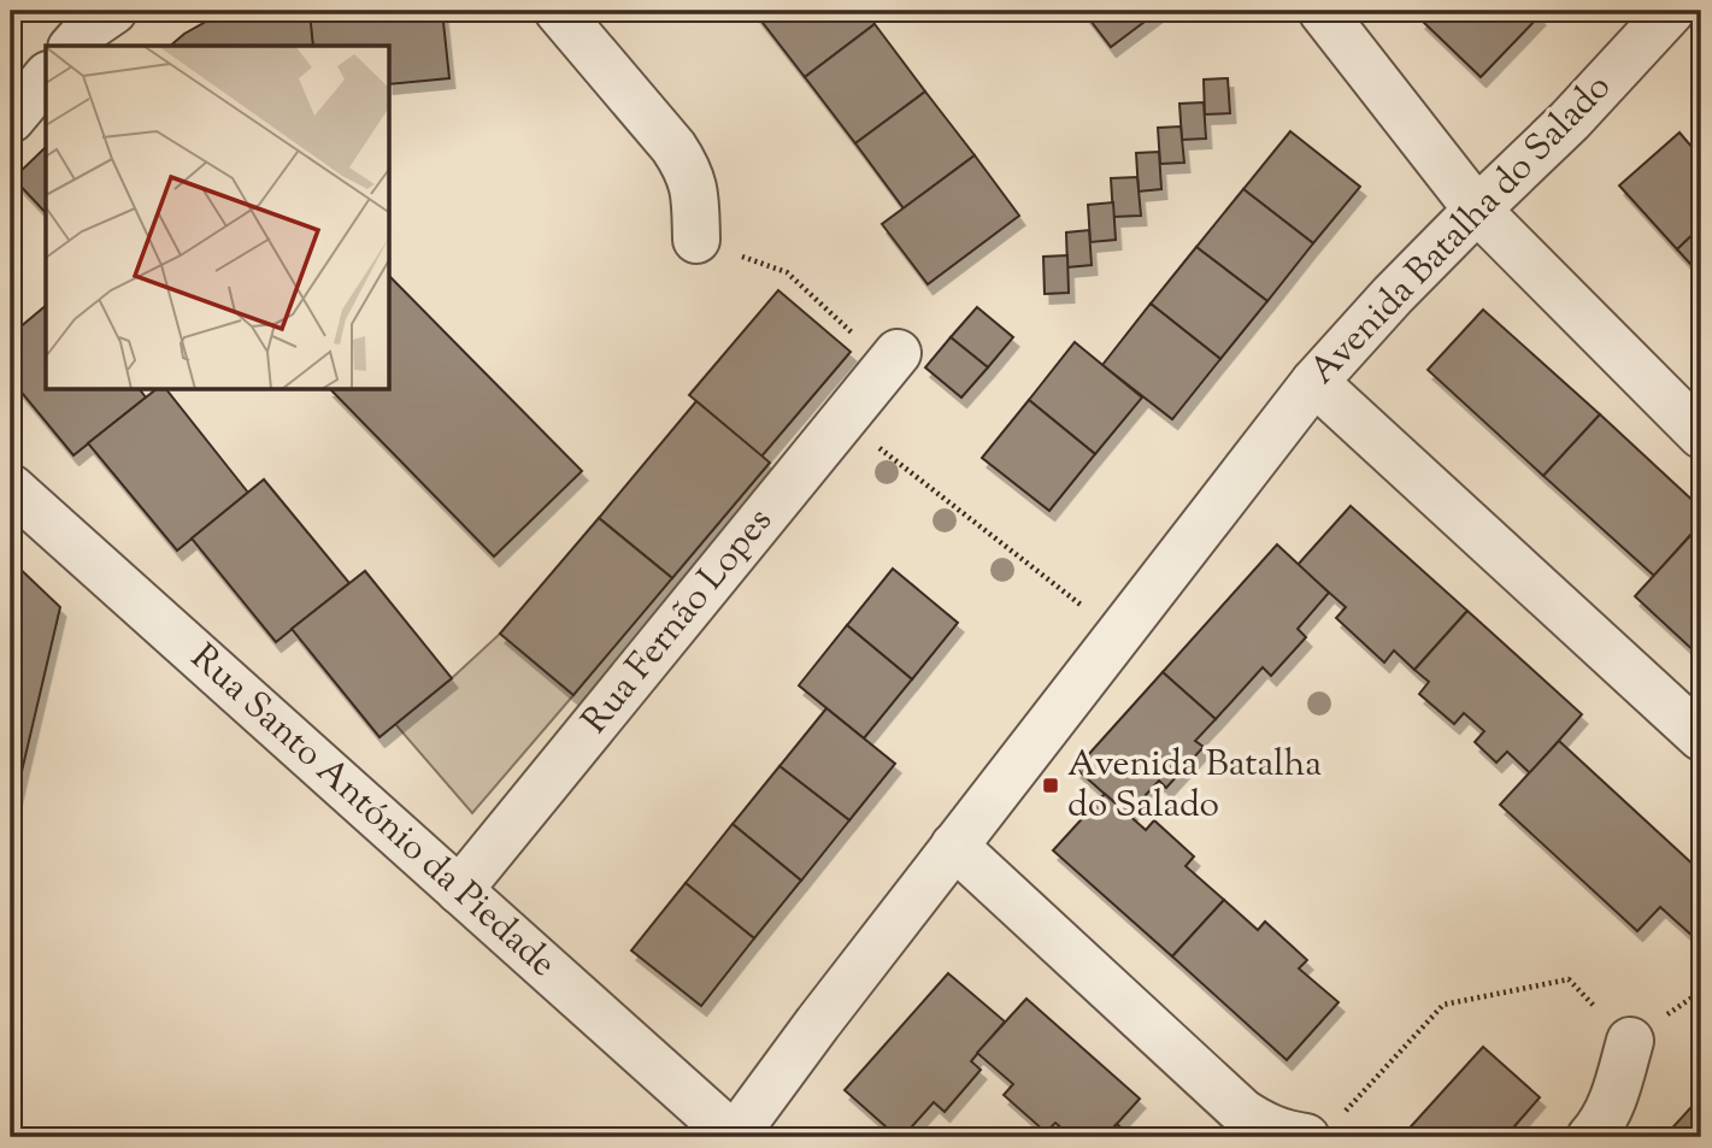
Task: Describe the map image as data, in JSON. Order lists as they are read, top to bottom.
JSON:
{
  "streets": {
    "street": ["Avenida Batalha do Salado", "Rua Fernão Lopes", "Rua Santo António da Piedade"]
  },
  "crossings": [
    ["Avenida Batalha do Salado", "Rua Santo António da Piedade"],
    ["Rua Fernão Lopes", "Rua Santo António da Piedade"]
  ],
  "places": {
    "transit": ["Avenida Batalha do Salado"]
  }
}
